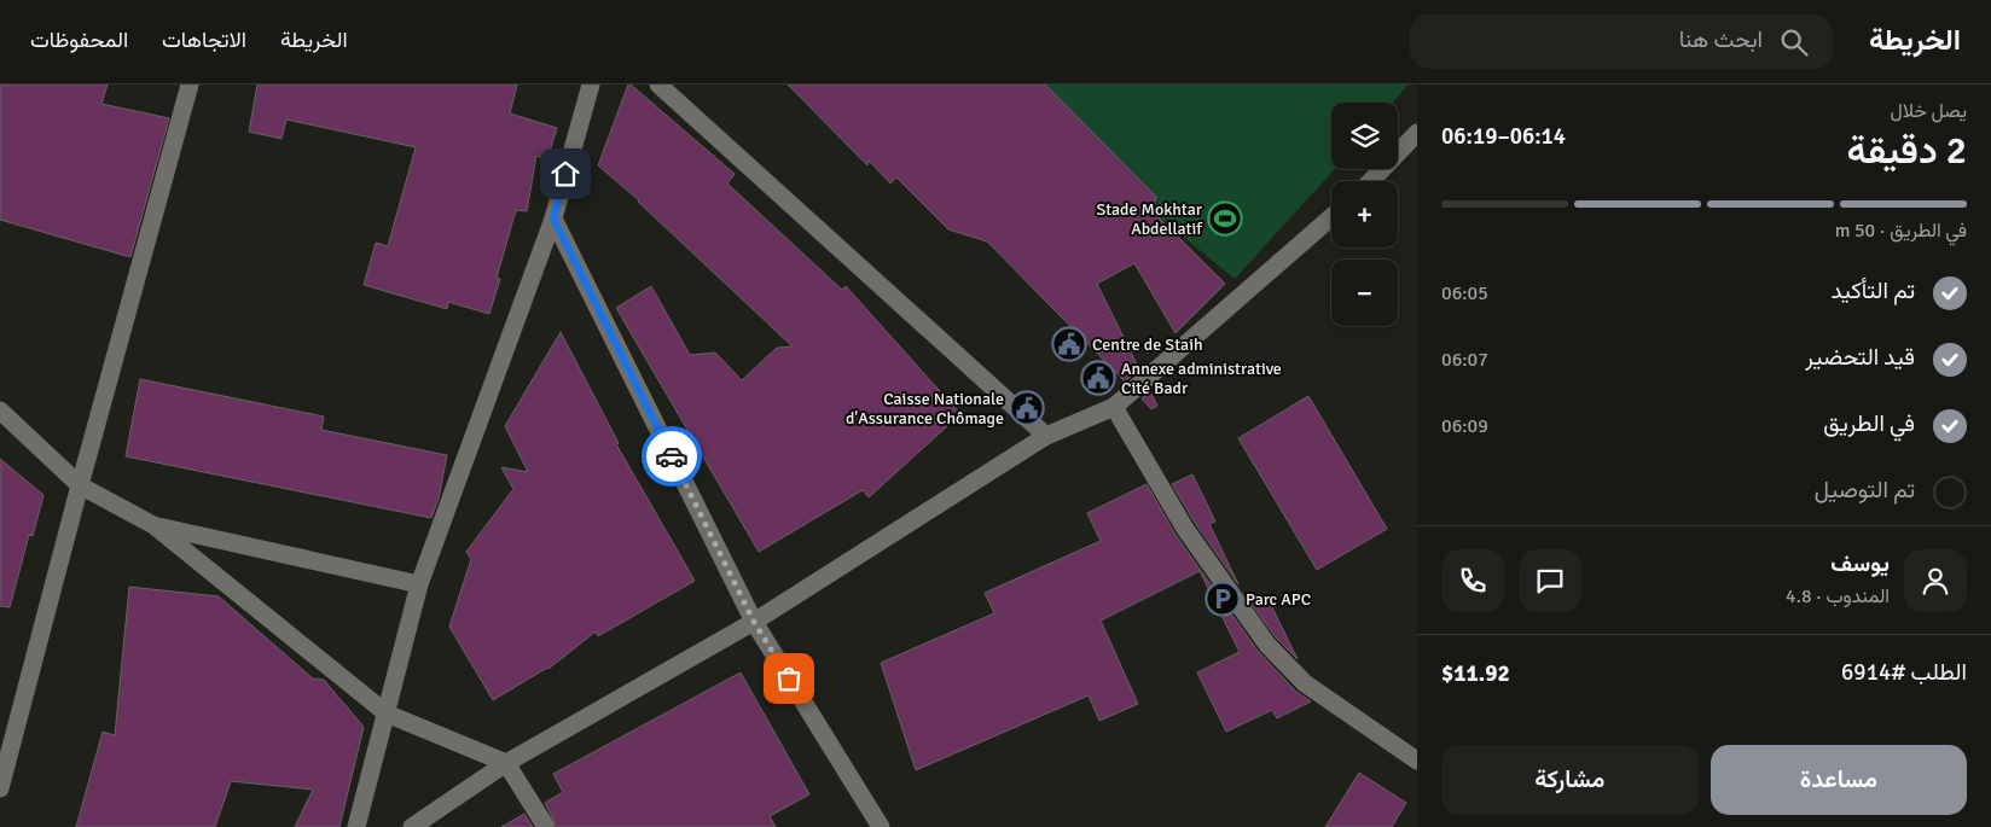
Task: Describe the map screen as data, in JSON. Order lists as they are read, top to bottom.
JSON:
{
  "places": {
    "sports": ["Stade Mokhtar Abdellatif"],
    "public building": ["Centre de Staih", "Annexe administrative Cité Badr", "Caisse Nationale d'Assurance Chômage"],
    "parking": ["Parc APC"]
  },
  "page": {
    "header": "الخريطة",
    "search": "ابحث هنا",
    "nav": ["الخريطة", "الاتجاهات", "المحفوظات"],
    "heading": ["2 دقيقة", "يصل خلال", "06:14–06:19"],
    "panel": [
      "يوسف",
      "المندوب · 4.8",
      "الطلب #6914",
      "$11.92"
    ],
    "map_buttons": ["+", "−"],
    "bar": "في الطريق · 50 m",
    "list": [
      ["تم التأكيد", "06:05"],
      ["قيد التحضير", "06:07"],
      ["في الطريق", "06:09"],
      "تم التوصيل"
    ],
    "buttons": ["مساعدة", "مشاركة"]
  }
}
